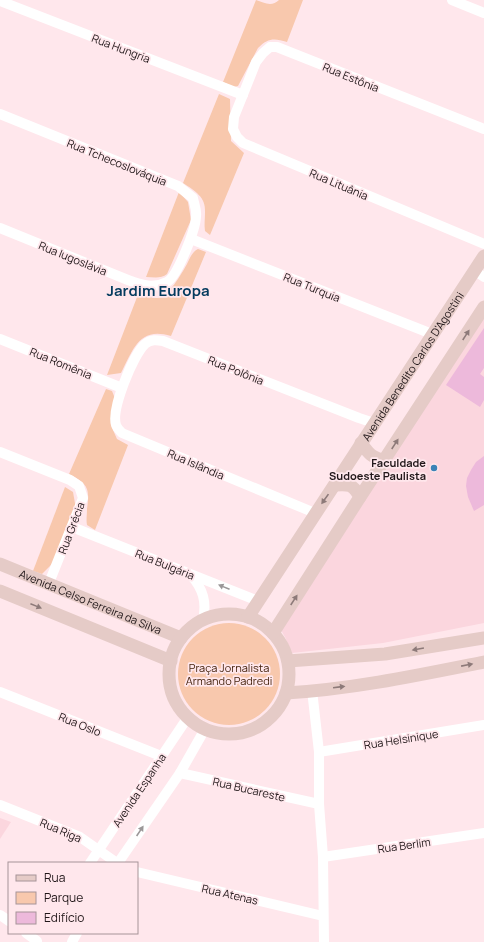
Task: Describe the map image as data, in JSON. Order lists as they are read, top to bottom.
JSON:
{
  "streets": {
    "main road": ["Avenida Benedito Carlos D'Agostini", "Avenida Celso Ferreira da Silva"],
    "street": [
      "Rua Hungria",
      "Rua Estônia",
      "Rua Tchecoslováquia",
      "Rua Lituânia",
      "Rua Iugoslávia",
      "Rua Turquia",
      "Rua Romênia",
      "Rua Polônia",
      "Rua Islândia",
      "Rua Grécia",
      "Rua Bulgária",
      "Rua Oslo",
      "Rua Helsinique",
      "Rua Bucareste",
      "Avenida Espanha",
      "Rua Riga",
      "Rua Berlim",
      "Rua Atenas"
    ]
  },
  "crossings": [
    ["Rua Hungria", "Rua Estônia"],
    ["Rua Hungria", "Rua Lituânia"],
    ["Rua Estônia", "Rua Lituânia"],
    ["Rua Tchecoslováquia", "Rua Iugoslávia"],
    ["Rua Tchecoslováquia", "Rua Turquia"],
    ["Rua Iugoslávia", "Rua Turquia"],
    ["Rua Turquia", "Avenida Benedito Carlos D'Agostini"],
    ["Rua Romênia", "Rua Polônia"],
    ["Rua Romênia", "Rua Islândia"],
    ["Avenida Benedito Carlos D'Agostini", "Rua Polônia"],
    ["Avenida Benedito Carlos D'Agostini", "Rua Islândia"],
    ["Avenida Benedito Carlos D'Agostini", "Rua Bulgária"],
    ["Avenida Benedito Carlos D'Agostini", "Avenida Celso Ferreira da Silva"],
    ["Avenida Benedito Carlos D'Agostini", "Avenida Espanha"],
    ["Rua Polônia", "Rua Islândia"],
    ["Rua Grécia", "Rua Bulgária"],
    ["Rua Grécia", "Avenida Celso Ferreira da Silva"],
    ["Avenida Celso Ferreira da Silva", "Avenida Espanha"],
    ["Rua Oslo", "Avenida Espanha"],
    ["Avenida Espanha", "Rua Riga"]
  ],
  "one_way": ["Rua Bulgária"],
  "districts": ["Jardim Europa"],
  "parks": ["Praça Jornalista Armando Padredi"],
  "places": ["Faculdade Sudoeste Paulista"],
  "legend": ["Rua", "Parque", "Edifício"]
}
